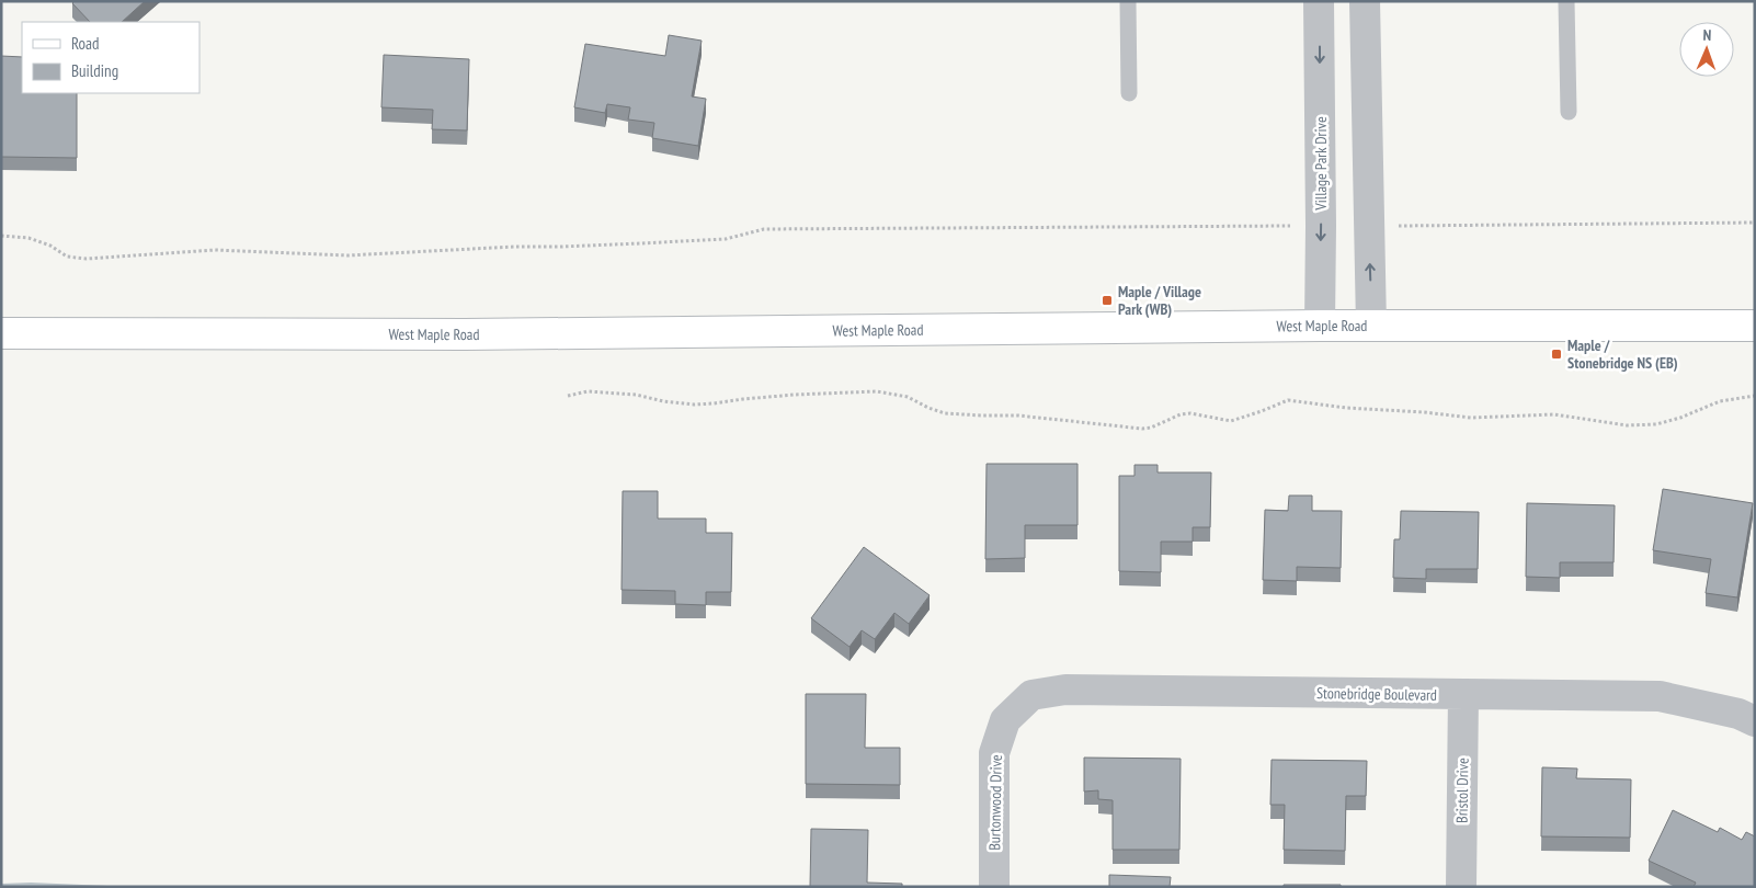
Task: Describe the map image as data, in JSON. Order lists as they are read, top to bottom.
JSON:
{
  "streets": {
    "main road": ["West Maple Road"],
    "street": [
      "Village Park Drive",
      "Stonebridge Boulevard",
      "Bristol Drive",
      "Burtonwood Drive"
    ]
  },
  "crossings": [
    ["Village Park Drive", "West Maple Road"],
    ["Stonebridge Boulevard", "Bristol Drive"],
    ["Stonebridge Boulevard", "Burtonwood Drive"]
  ],
  "places": {
    "transit": ["Maple / Village Park (WB)", "Maple / Stonebridge NS (EB)"]
  },
  "legend": ["Road", "Building"],
  "north": "top"
}
